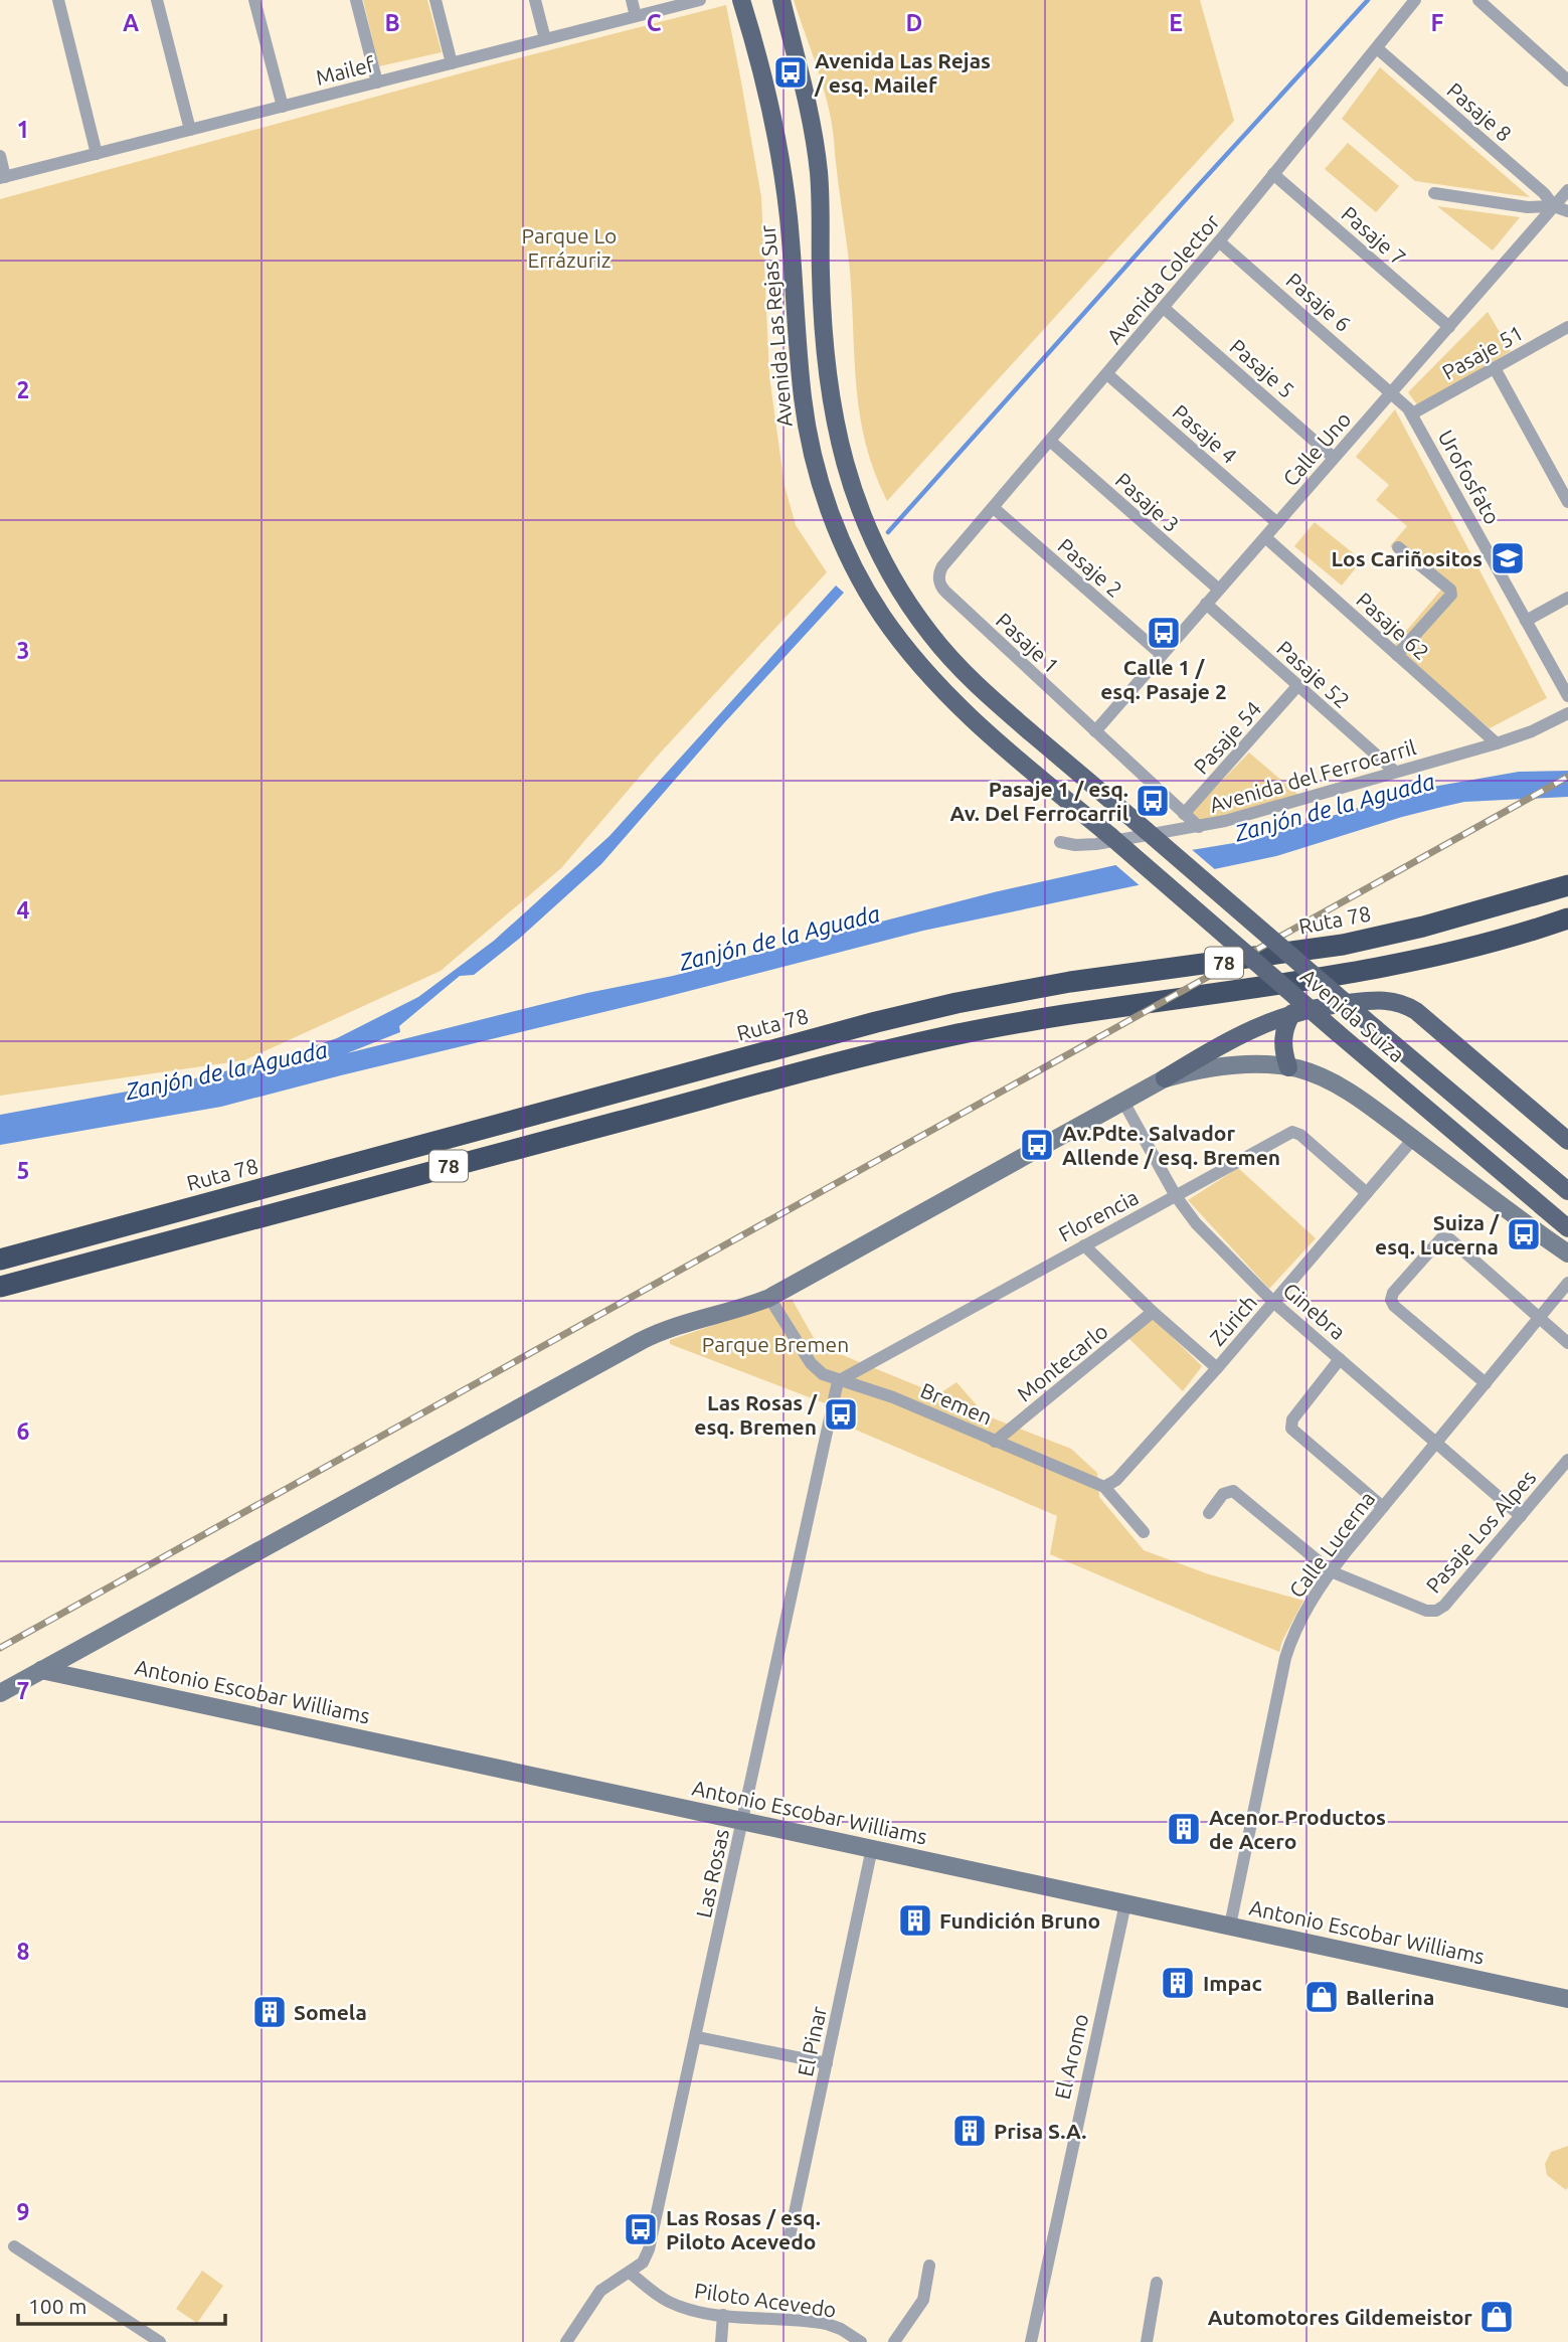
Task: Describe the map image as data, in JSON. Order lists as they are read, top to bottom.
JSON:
{
  "streets": {
    "highway": ["Ruta 78", "78"],
    "main road": ["Avenida Las Rejas Sur", "Avenida Suiza", "Antonio Escobar Williams"],
    "street": [
      "Mailef",
      "Pasaje 8",
      "Pasaje 7",
      "Avenida Colector",
      "Pasaje 6",
      "Pasaje 51",
      "Pasaje 5",
      "Pasaje 4",
      "Calle Uno",
      "Urofosfato",
      "Pasaje 3",
      "Pasaje 2",
      "Pasaje 62",
      "Pasaje 1",
      "Pasaje 52",
      "Pasaje 54",
      "Avenida del Ferrocarril",
      "Florencia",
      "Ginebra",
      "Zúrich",
      "Montecarlo",
      "Bremen",
      "Pasaje Los Alpes",
      "Calle Lucerna",
      "Las Rosas",
      "El Pinar",
      "El Aromo",
      "Piloto Acevedo"
    ]
  },
  "crossings": [
    ["Pasaje 8", "Avenida Colector"],
    ["Pasaje 8", "Calle Uno"],
    ["Pasaje 7", "Avenida Colector"],
    ["Pasaje 7", "Calle Uno"],
    ["Avenida Colector", "Pasaje 6"],
    ["Avenida Colector", "Pasaje 5"],
    ["Avenida Colector", "Pasaje 4"],
    ["Avenida Colector", "Pasaje 3"],
    ["Avenida Colector", "Pasaje 2"],
    ["Avenida Colector", "Pasaje 1"],
    ["Pasaje 6", "Calle Uno"],
    ["Pasaje 6", "Urofosfato"],
    ["Avenida Las Rejas Sur", "Avenida Suiza"],
    ["Pasaje 5", "Calle Uno"],
    ["Pasaje 4", "Calle Uno"],
    ["Calle Uno", "Urofosfato"],
    ["Calle Uno", "Pasaje 3"],
    ["Calle Uno", "Pasaje 2"],
    ["Calle Uno", "Pasaje 62"],
    ["Calle Uno", "Pasaje 1"],
    ["Calle Uno", "Pasaje 52"],
    ["Pasaje 62", "Avenida del Ferrocarril"],
    ["Pasaje 1", "Pasaje 54"],
    ["Pasaje 1", "Avenida del Ferrocarril"],
    ["Pasaje 52", "Pasaje 54"],
    ["Pasaje 52", "Avenida del Ferrocarril"],
    ["Florencia", "Ginebra"],
    ["Florencia", "Zúrich"],
    ["Florencia", "Bremen"],
    ["Florencia", "Las Rosas"],
    ["Ginebra", "Zúrich"],
    ["Ginebra", "Pasaje Los Alpes"],
    ["Ginebra", "Calle Lucerna"],
    ["Zúrich", "Bremen"],
    ["Montecarlo", "Bremen"],
    ["Bremen", "Las Rosas"],
    ["Pasaje Los Alpes", "Calle Lucerna"],
    ["Calle Lucerna", "Antonio Escobar Williams"],
    ["Antonio Escobar Williams", "Las Rosas"],
    ["Antonio Escobar Williams", "El Pinar"],
    ["Antonio Escobar Williams", "El Aromo"],
    ["Las Rosas", "Piloto Acevedo"]
  ],
  "water": ["Zanjón de la Aguada"],
  "parks": ["Parque Lo Errázuriz", "Parque Bremen"],
  "places": {
    "bus stop": [
      "Avenida Las Rejas / esq. Mailef",
      "Calle 1 / esq. Pasaje 2",
      "Pasaje 1 / esq. Av. Del Ferrocarril",
      "Av.Pdte. Salvador Allende / esq. Bremen",
      "Suiza / esq. Lucerna",
      "Las Rosas / esq. Bremen",
      "Las Rosas / esq. Piloto Acevedo"
    ],
    "school or university": ["Los Cariñositos"],
    "building": [
      "Acenor Productos de Acero",
      "Fundición Bruno",
      "Impac",
      "Somela",
      "Prisa S.A."
    ],
    "shop": ["Ballerina", "Automotores Gildemeistor"]
  },
  "scale_bar": "100 m",
  "grid": {
    "columns": [
      "A",
      "B",
      "C",
      "D",
      "E",
      "F"
    ],
    "rows": [
      "1",
      "2",
      "3",
      "4",
      "5",
      "6",
      "7",
      "8",
      "9"
    ]
  }
}
